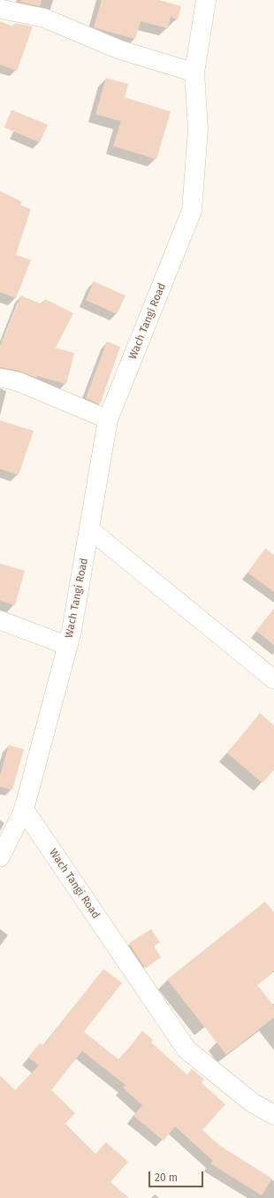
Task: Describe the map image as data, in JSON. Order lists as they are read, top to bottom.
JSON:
{
  "streets": {
    "main road": ["Wach Tangi Road"]
  },
  "scale_bar": "20 m"
}
